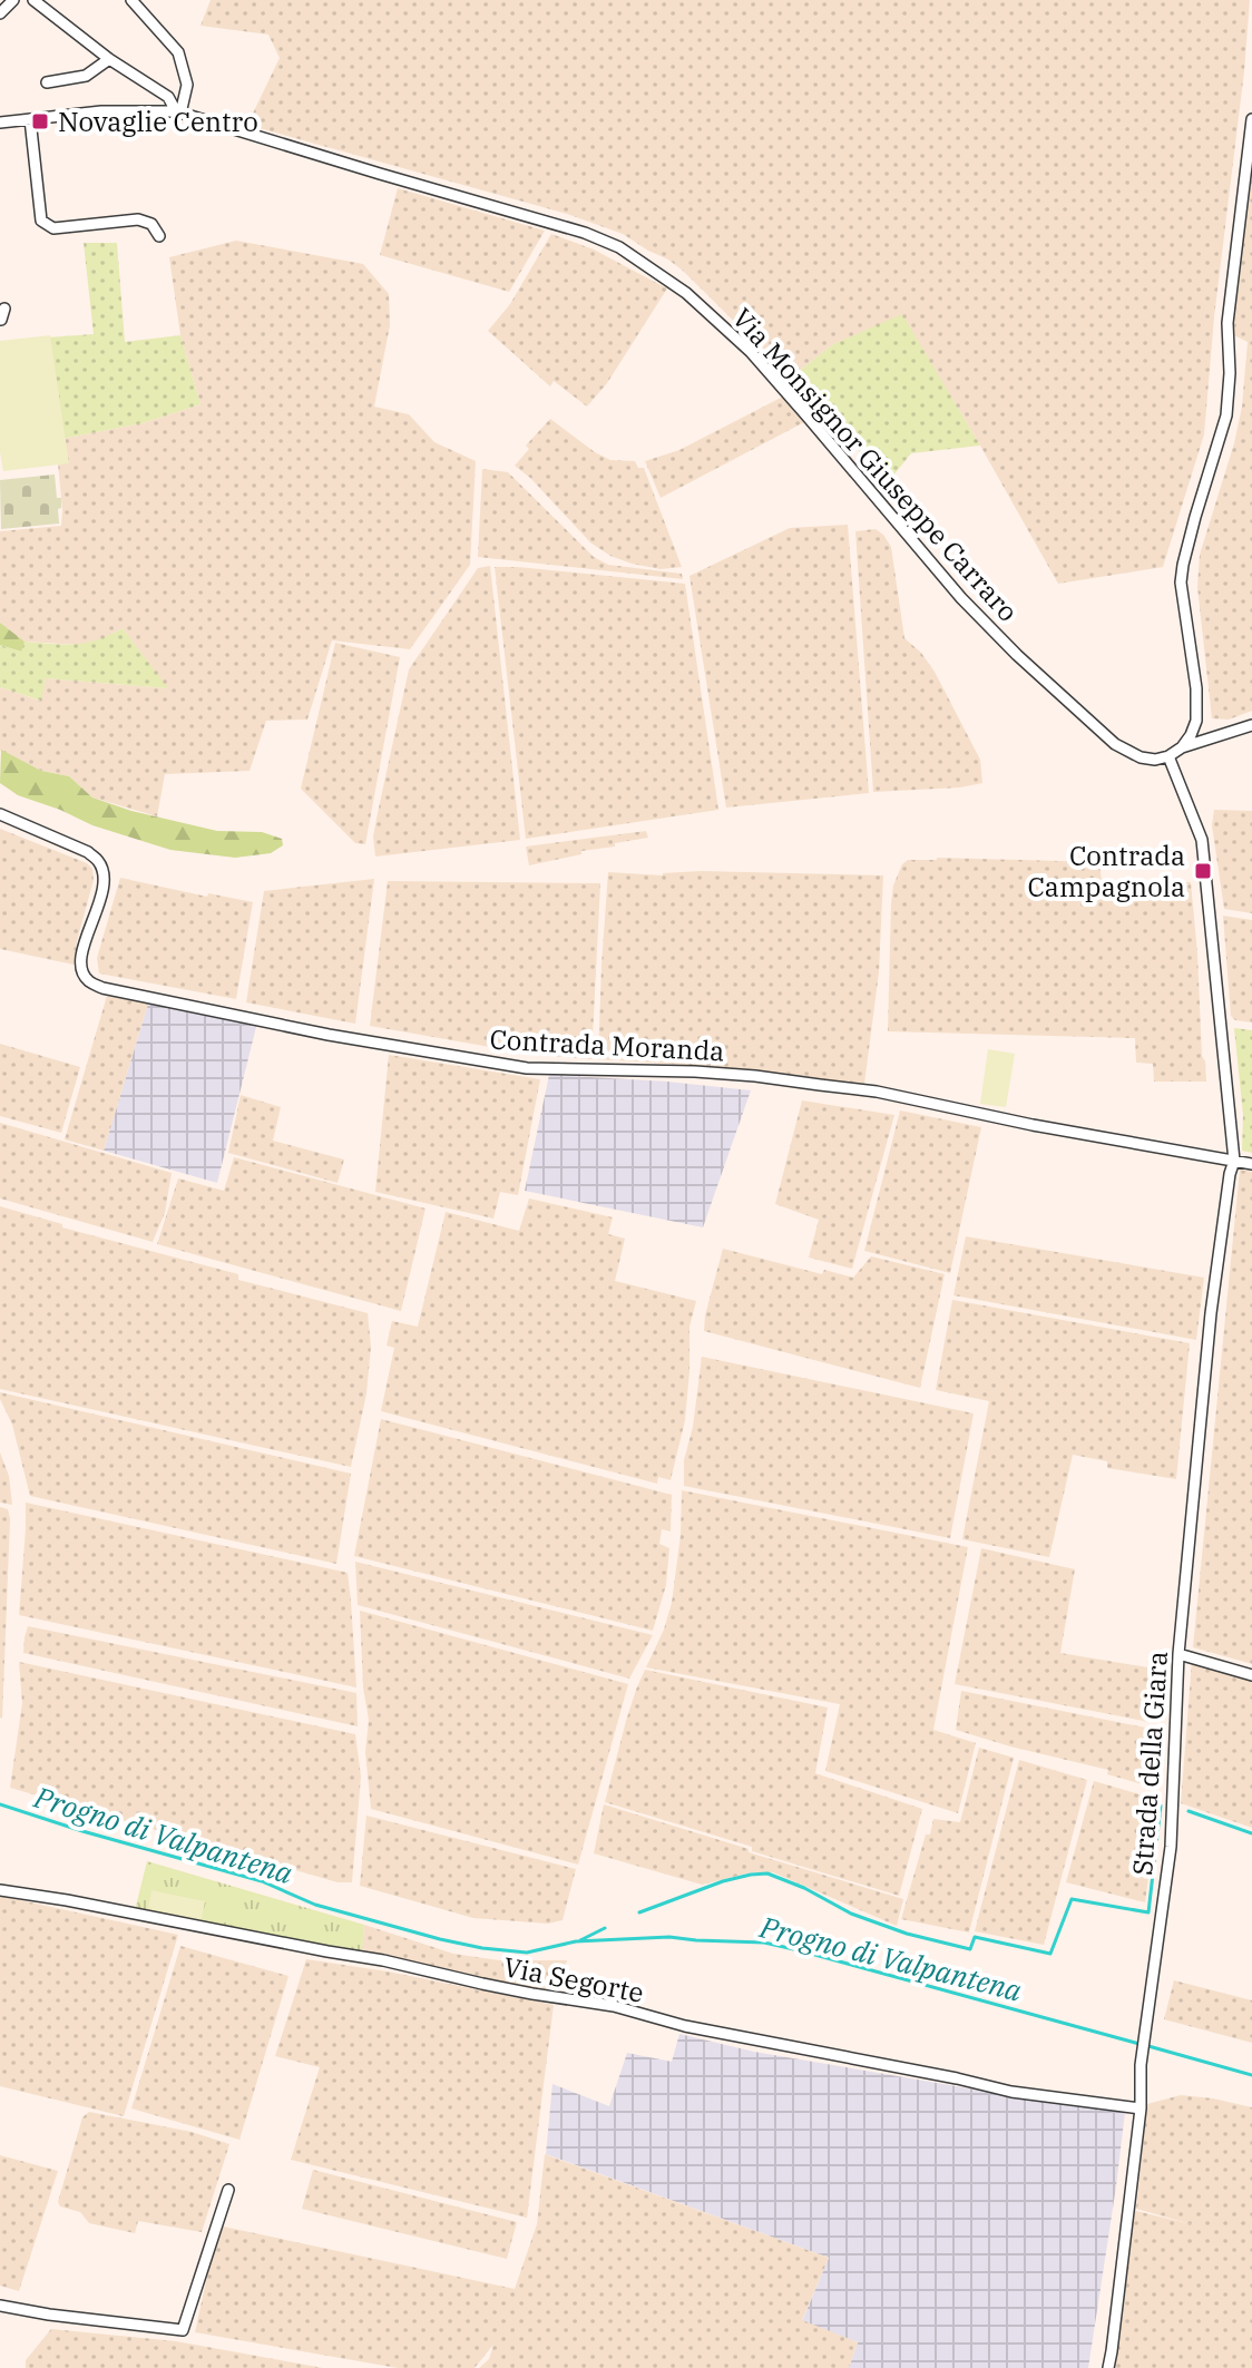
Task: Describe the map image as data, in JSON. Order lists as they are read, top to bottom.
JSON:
{
  "streets": {
    "street": [
      "Via Monsignor Giuseppe Carraro",
      "Contrada Moranda",
      "Strada della Giara",
      "Via Segorte"
    ]
  },
  "crossings": [
    ["Contrada Moranda", "Strada della Giara"],
    ["Strada della Giara", "Via Segorte"]
  ],
  "water": ["Progno di Valpantena"],
  "places": {
    "transit": ["Novaglie Centro", "Contrada Campagnola"]
  }
}
